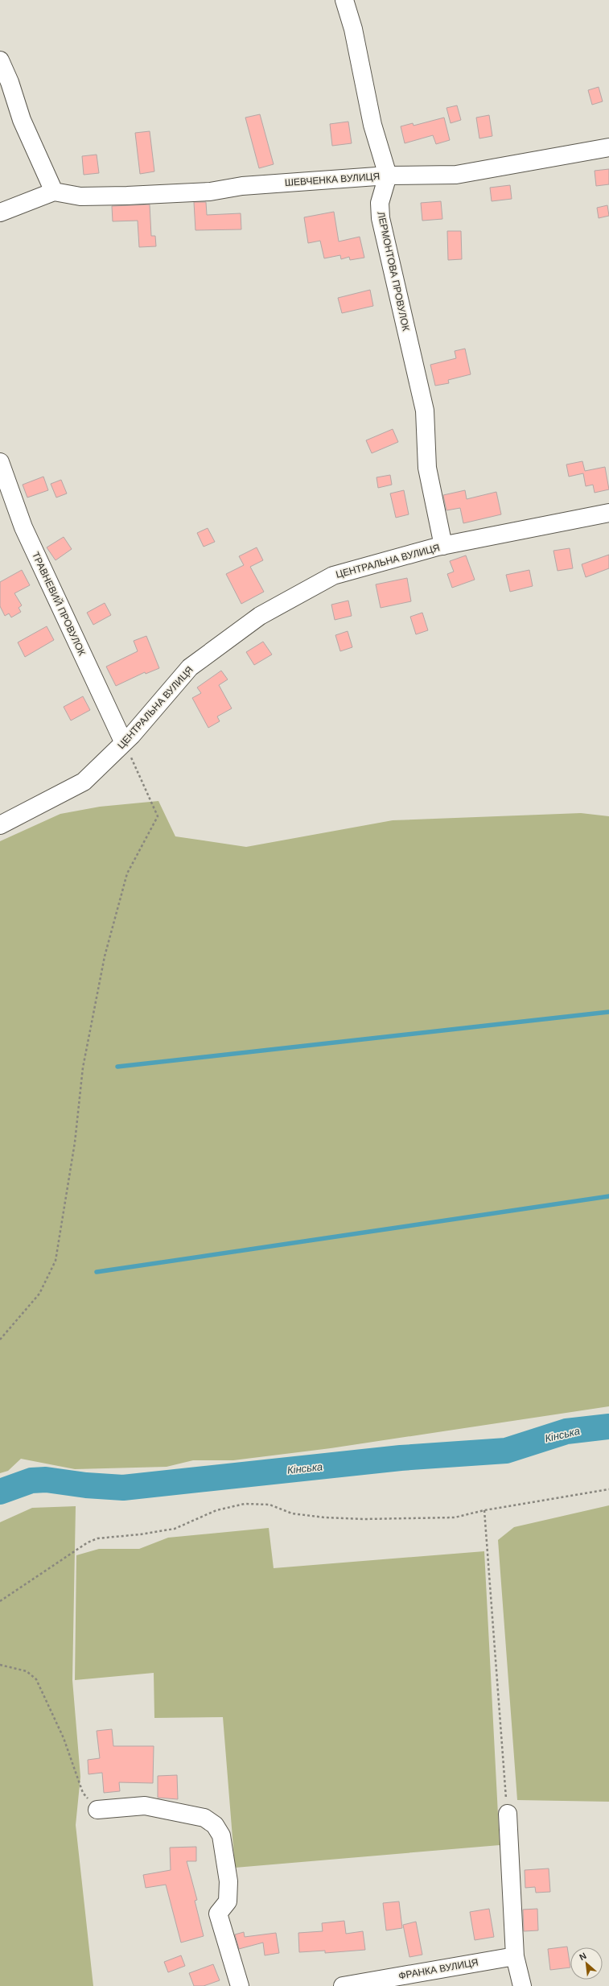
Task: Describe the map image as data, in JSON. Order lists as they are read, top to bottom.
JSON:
{
  "streets": {
    "street": [
      "ШЕВЧЕНКА ВУЛИЦЯ",
      "ЛЕРМОНТОВА ПРОВУЛОК",
      "ЦЕНТРАЛЬНА ВУЛИЦЯ",
      "ТРАВНЕВИЙ ПРОВУЛОК",
      "ФРАНКА ВУЛИЦЯ"
    ]
  },
  "crossings": [
    ["ШЕВЧЕНКА ВУЛИЦЯ", "ЛЕРМОНТОВА ПРОВУЛОК"],
    ["ЛЕРМОНТОВА ПРОВУЛОК", "ЦЕНТРАЛЬНА ВУЛИЦЯ"],
    ["ЦЕНТРАЛЬНА ВУЛИЦЯ", "ТРАВНЕВИЙ ПРОВУЛОК"]
  ],
  "water": ["Кінська"],
  "north": "top left"
}
